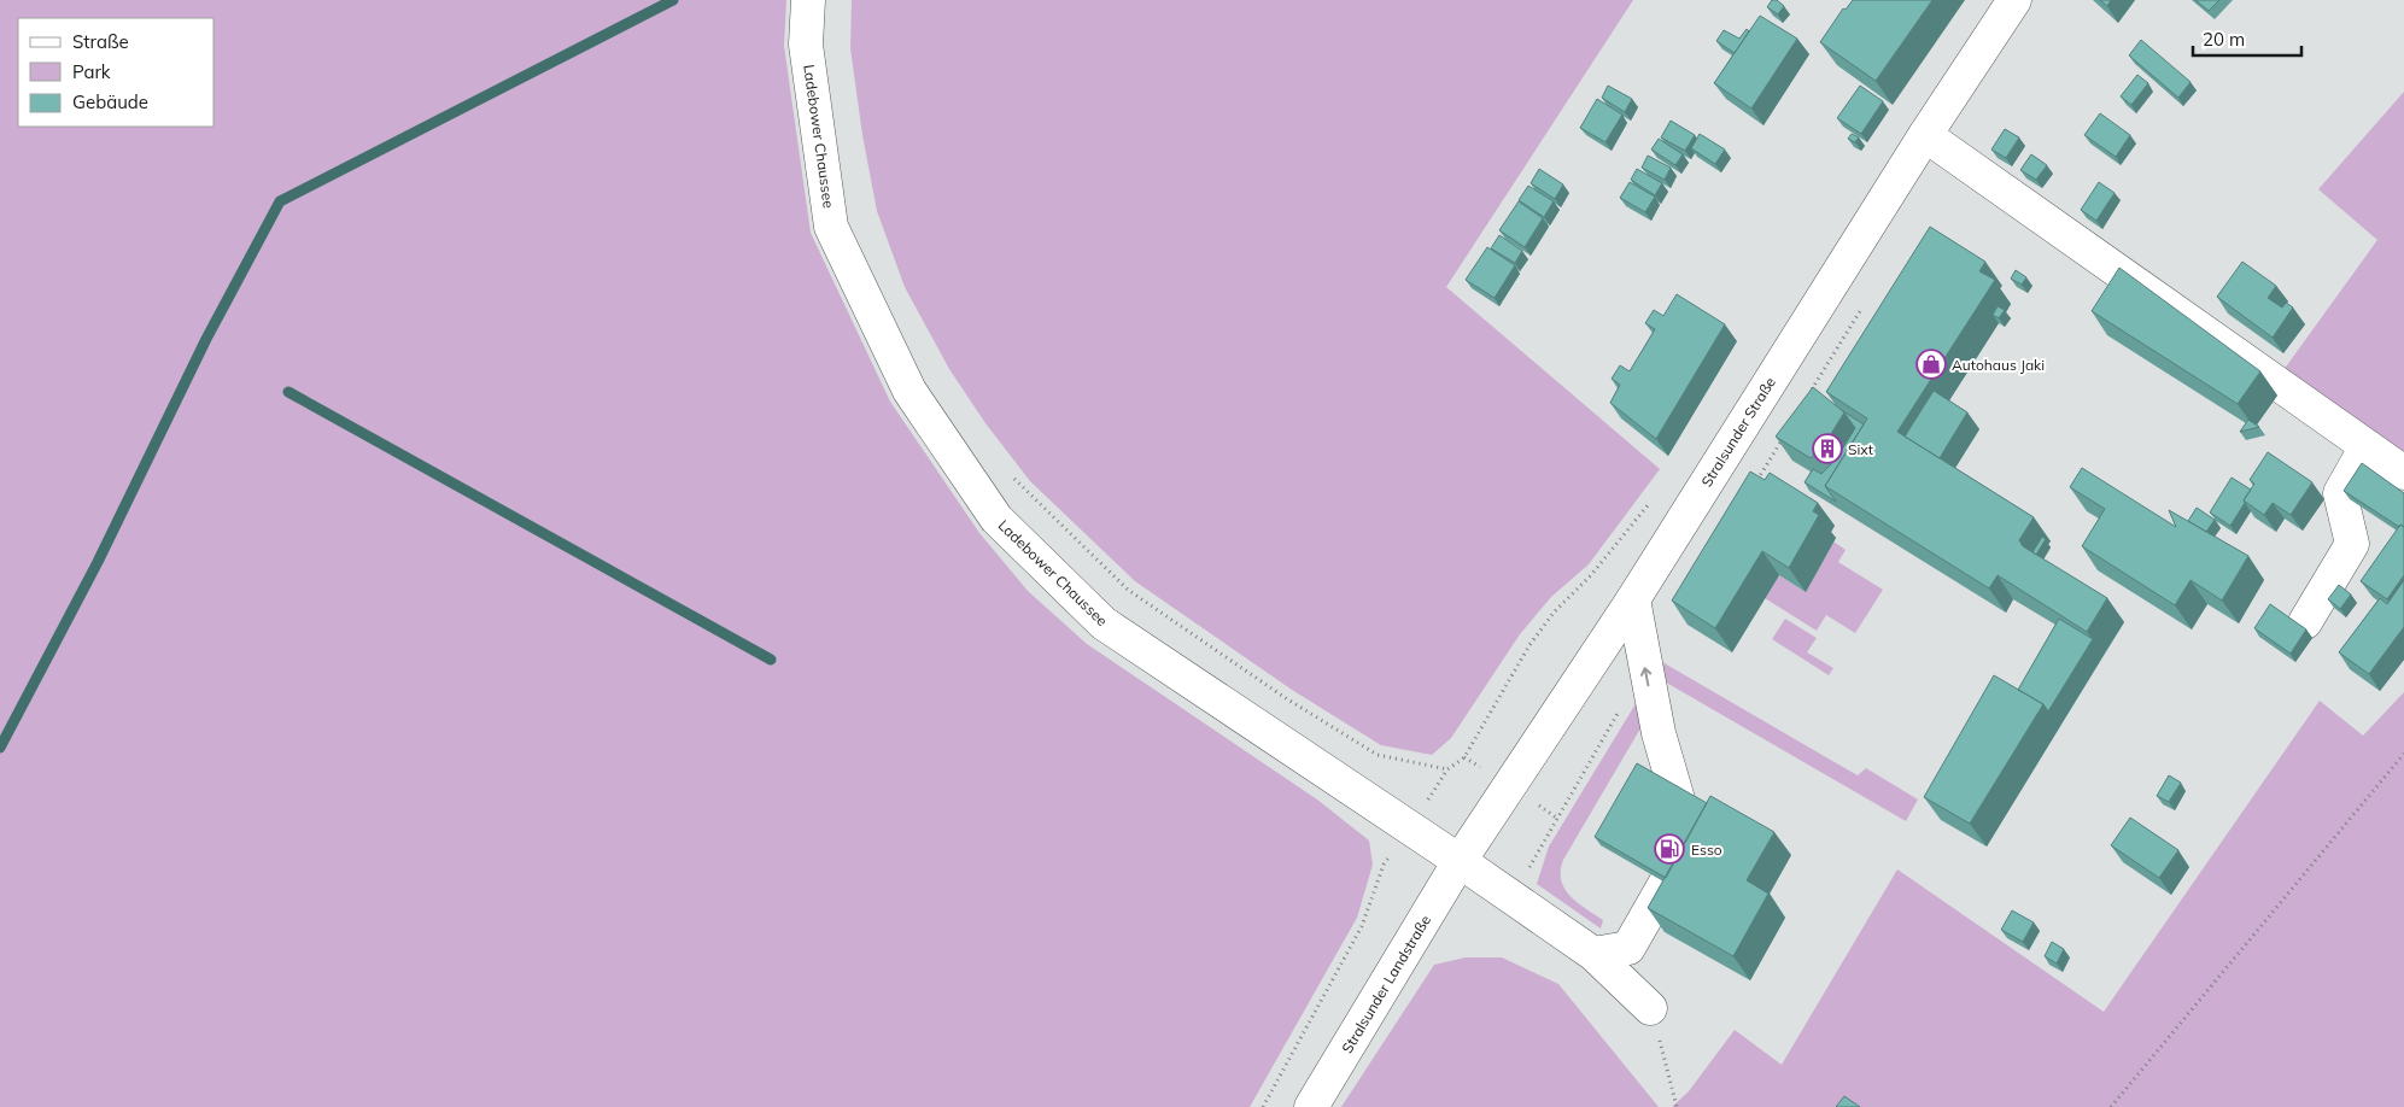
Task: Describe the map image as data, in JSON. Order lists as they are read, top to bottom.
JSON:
{
  "streets": {
    "street": ["Ladebower Chaussee", "Stralsunder Straße", "Stralsunder Landstraße"]
  },
  "crossings": [
    ["Ladebower Chaussee", "Stralsunder Straße"],
    ["Ladebower Chaussee", "Stralsunder Landstraße"],
    ["Stralsunder Straße", "Stralsunder Landstraße"]
  ],
  "places": {
    "shop": ["Autohaus Jaki"],
    "building": ["Sixt"],
    "fuel station": ["Esso"]
  },
  "legend": ["Straße", "Park", "Gebäude"],
  "scale_bar": "20 m"
}
